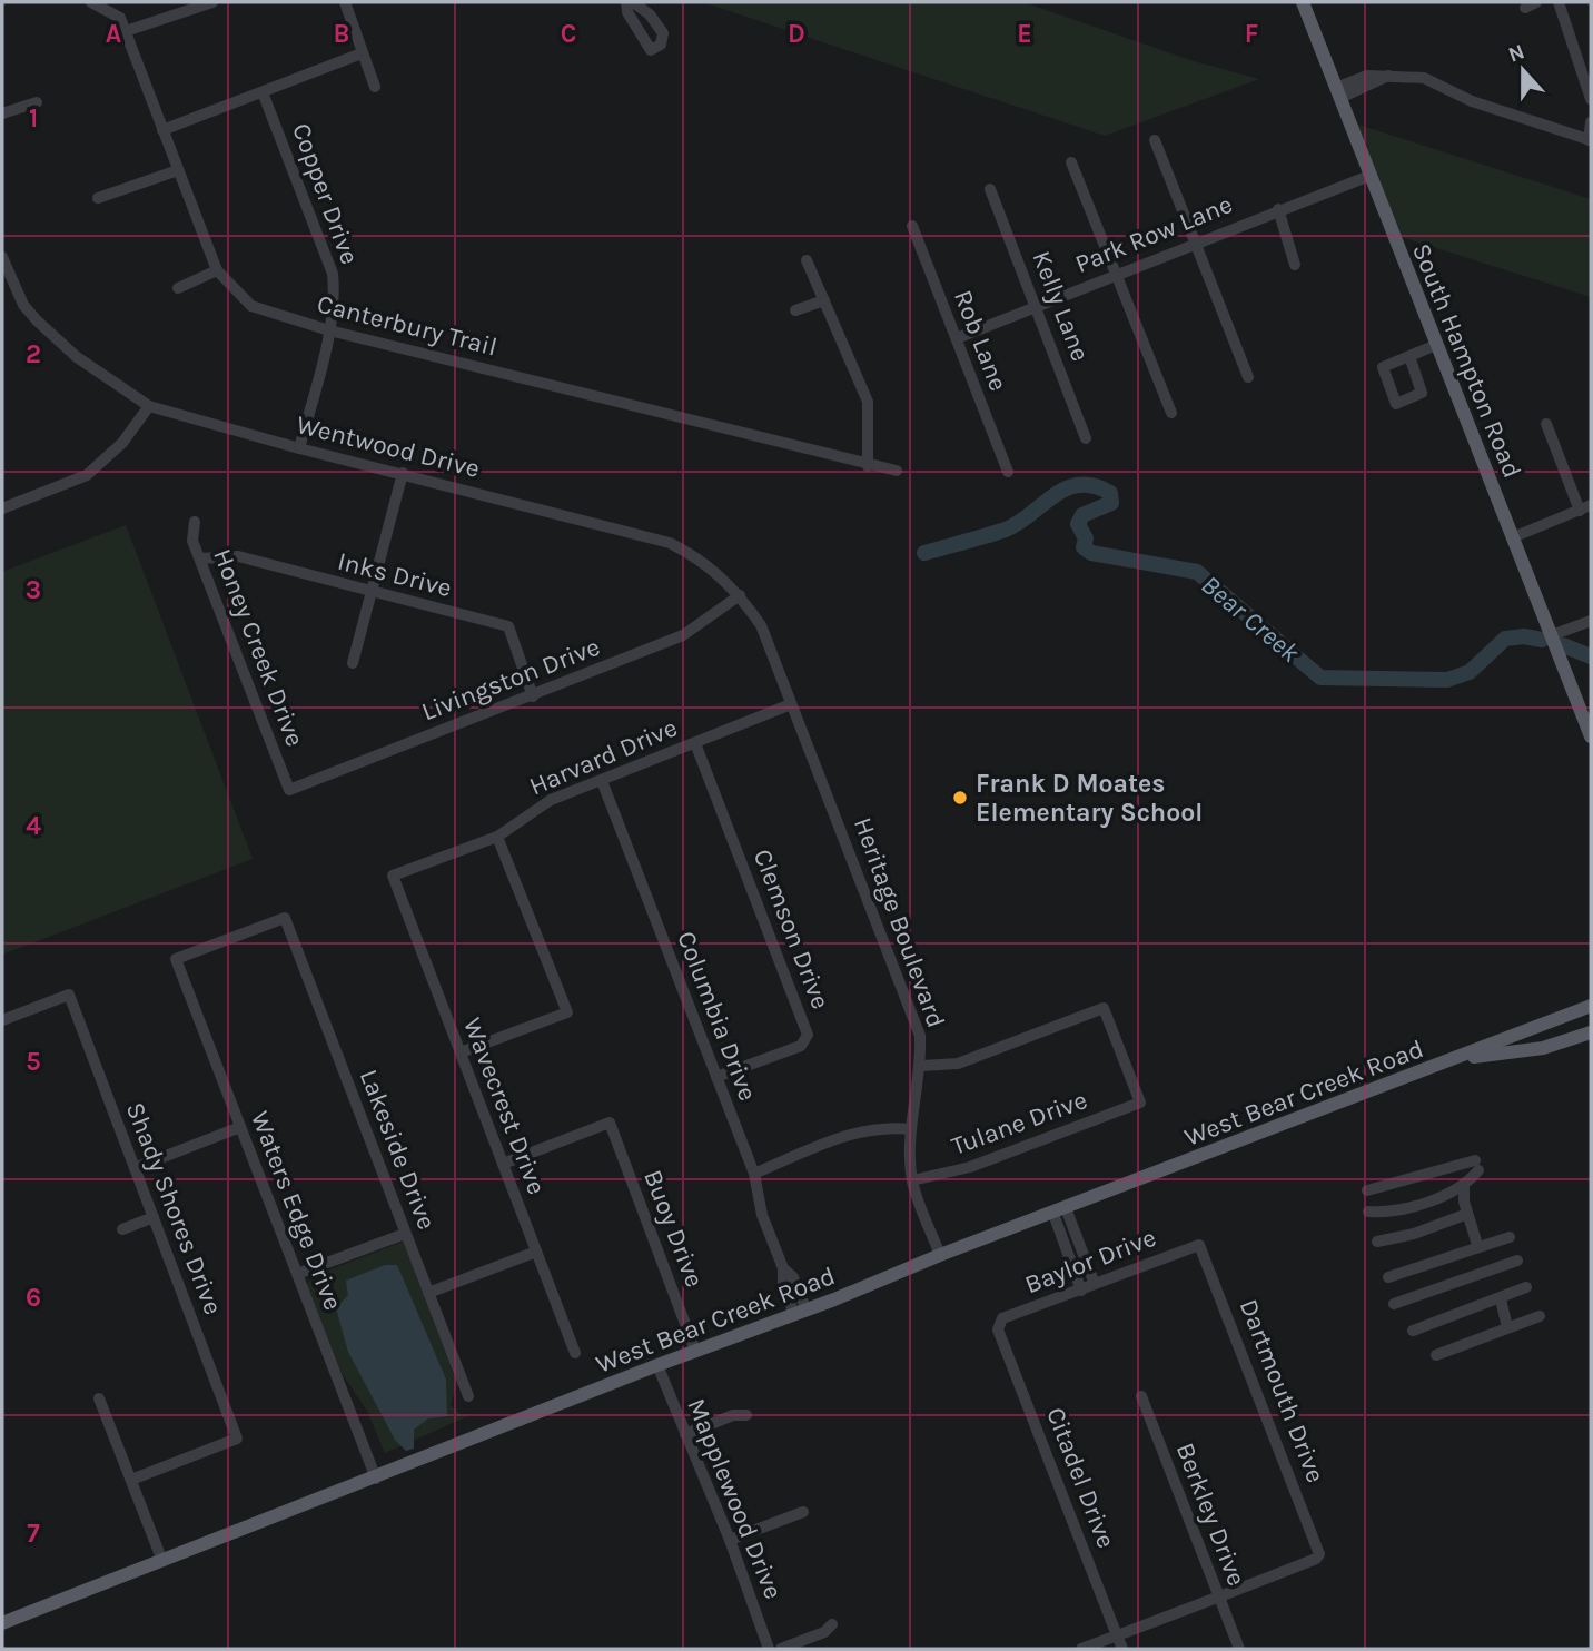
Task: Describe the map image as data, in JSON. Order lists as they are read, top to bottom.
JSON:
{
  "streets": {
    "main road": ["South Hampton Road", "West Bear Creek Road"],
    "street": [
      "Copper Drive",
      "Park Row Lane",
      "Kelly Lane",
      "Canterbury Trail",
      "Rob Lane",
      "Wentwood Drive",
      "Inks Drive",
      "Honey Creek Drive",
      "Livingston Drive",
      "Harvard Drive",
      "Heritage Boulevard",
      "Clemson Drive",
      "Columbia Drive",
      "Wavecrest Drive",
      "Tulane Drive",
      "Lakeside Drive",
      "Shady Shores Drive",
      "Waters Edge Drive",
      "Buoy Drive",
      "Baylor Drive",
      "Dartmouth Drive",
      "Citadel Drive",
      "Mapplewood Drive",
      "Berkley Drive"
    ]
  },
  "crossings": [
    ["Copper Drive", "Canterbury Trail"],
    ["Copper Drive", "Wentwood Drive"],
    ["Park Row Lane", "Kelly Lane"],
    ["Park Row Lane", "Rob Lane"],
    ["Park Row Lane", "South Hampton Road"],
    ["Wentwood Drive", "Livingston Drive"],
    ["Wentwood Drive", "Heritage Boulevard"],
    ["Inks Drive", "Honey Creek Drive"],
    ["Inks Drive", "Livingston Drive"],
    ["Honey Creek Drive", "Livingston Drive"],
    ["Harvard Drive", "Heritage Boulevard"],
    ["Harvard Drive", "Clemson Drive"],
    ["Harvard Drive", "Columbia Drive"],
    ["Harvard Drive", "Wavecrest Drive"],
    ["Heritage Boulevard", "West Bear Creek Road"],
    ["Heritage Boulevard", "Tulane Drive"],
    ["Clemson Drive", "Columbia Drive"],
    ["Columbia Drive", "West Bear Creek Road"],
    ["West Bear Creek Road", "Waters Edge Drive"],
    ["West Bear Creek Road", "Buoy Drive"],
    ["West Bear Creek Road", "Mapplewood Drive"],
    ["Wavecrest Drive", "Buoy Drive"],
    ["Lakeside Drive", "Waters Edge Drive"],
    ["Baylor Drive", "Dartmouth Drive"],
    ["Baylor Drive", "Citadel Drive"],
    ["Dartmouth Drive", "Berkley Drive"]
  ],
  "water": ["Bear Creek"],
  "places": ["Frank D Moates Elementary School"],
  "north": "top",
  "grid": {
    "columns": [
      "A",
      "B",
      "C",
      "D",
      "E",
      "F"
    ],
    "rows": [
      "1",
      "2",
      "3",
      "4",
      "5",
      "6",
      "7"
    ]
  }
}
